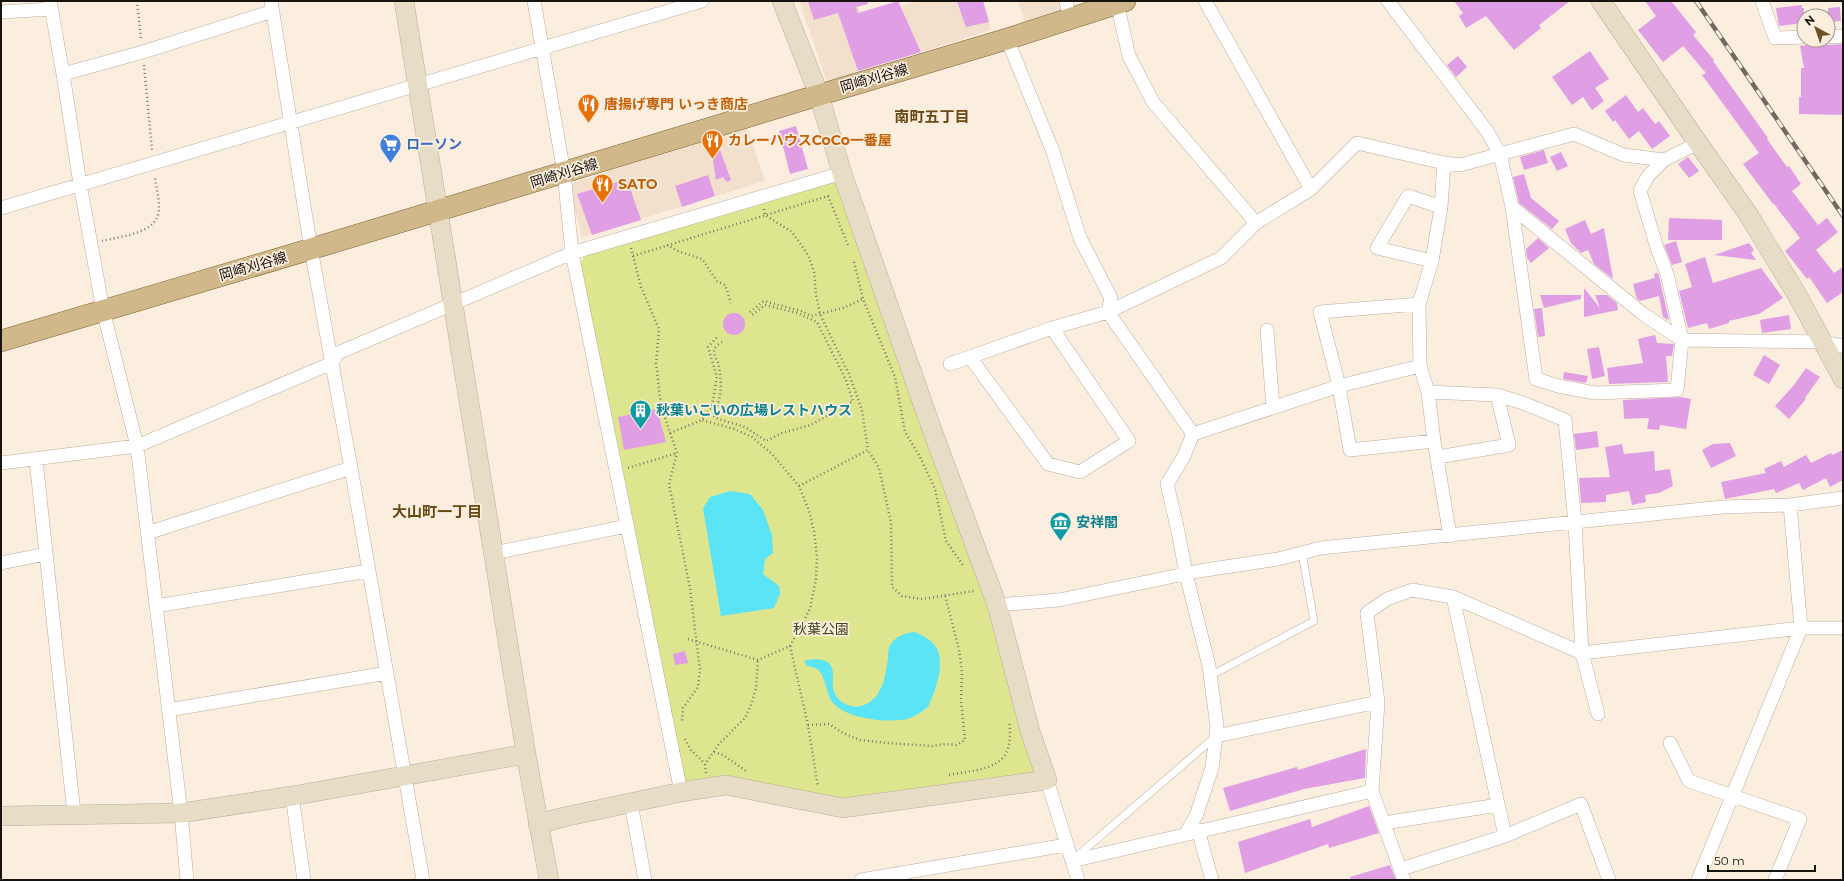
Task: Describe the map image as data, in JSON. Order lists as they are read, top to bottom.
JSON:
{
  "streets": {
    "main road": ["岡崎刈谷線"]
  },
  "districts": ["南町五丁目", "大山町一丁目"],
  "parks": ["秋葉公園"],
  "places": {
    "restaurant": ["唐揚げ専門 いっき商店", "カレーハウスCoCo一番屋", "SATO"],
    "supermarket": ["ローソン"],
    "building": ["秋葉いこいの広場レストハウス"],
    "museum": ["安祥閣"]
  },
  "scale_bar": "50 m",
  "north": "top left"
}
